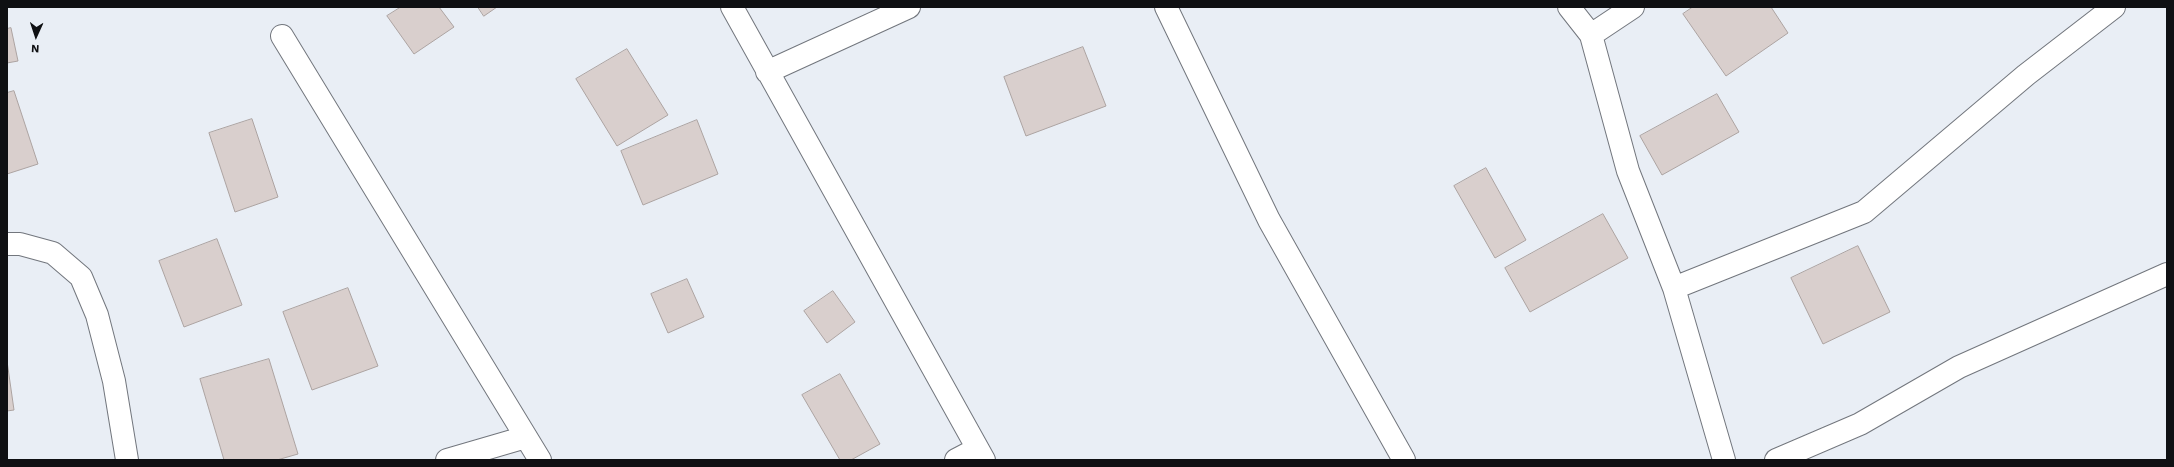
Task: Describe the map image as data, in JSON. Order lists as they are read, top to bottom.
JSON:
{
  "north": "bottom"
}
